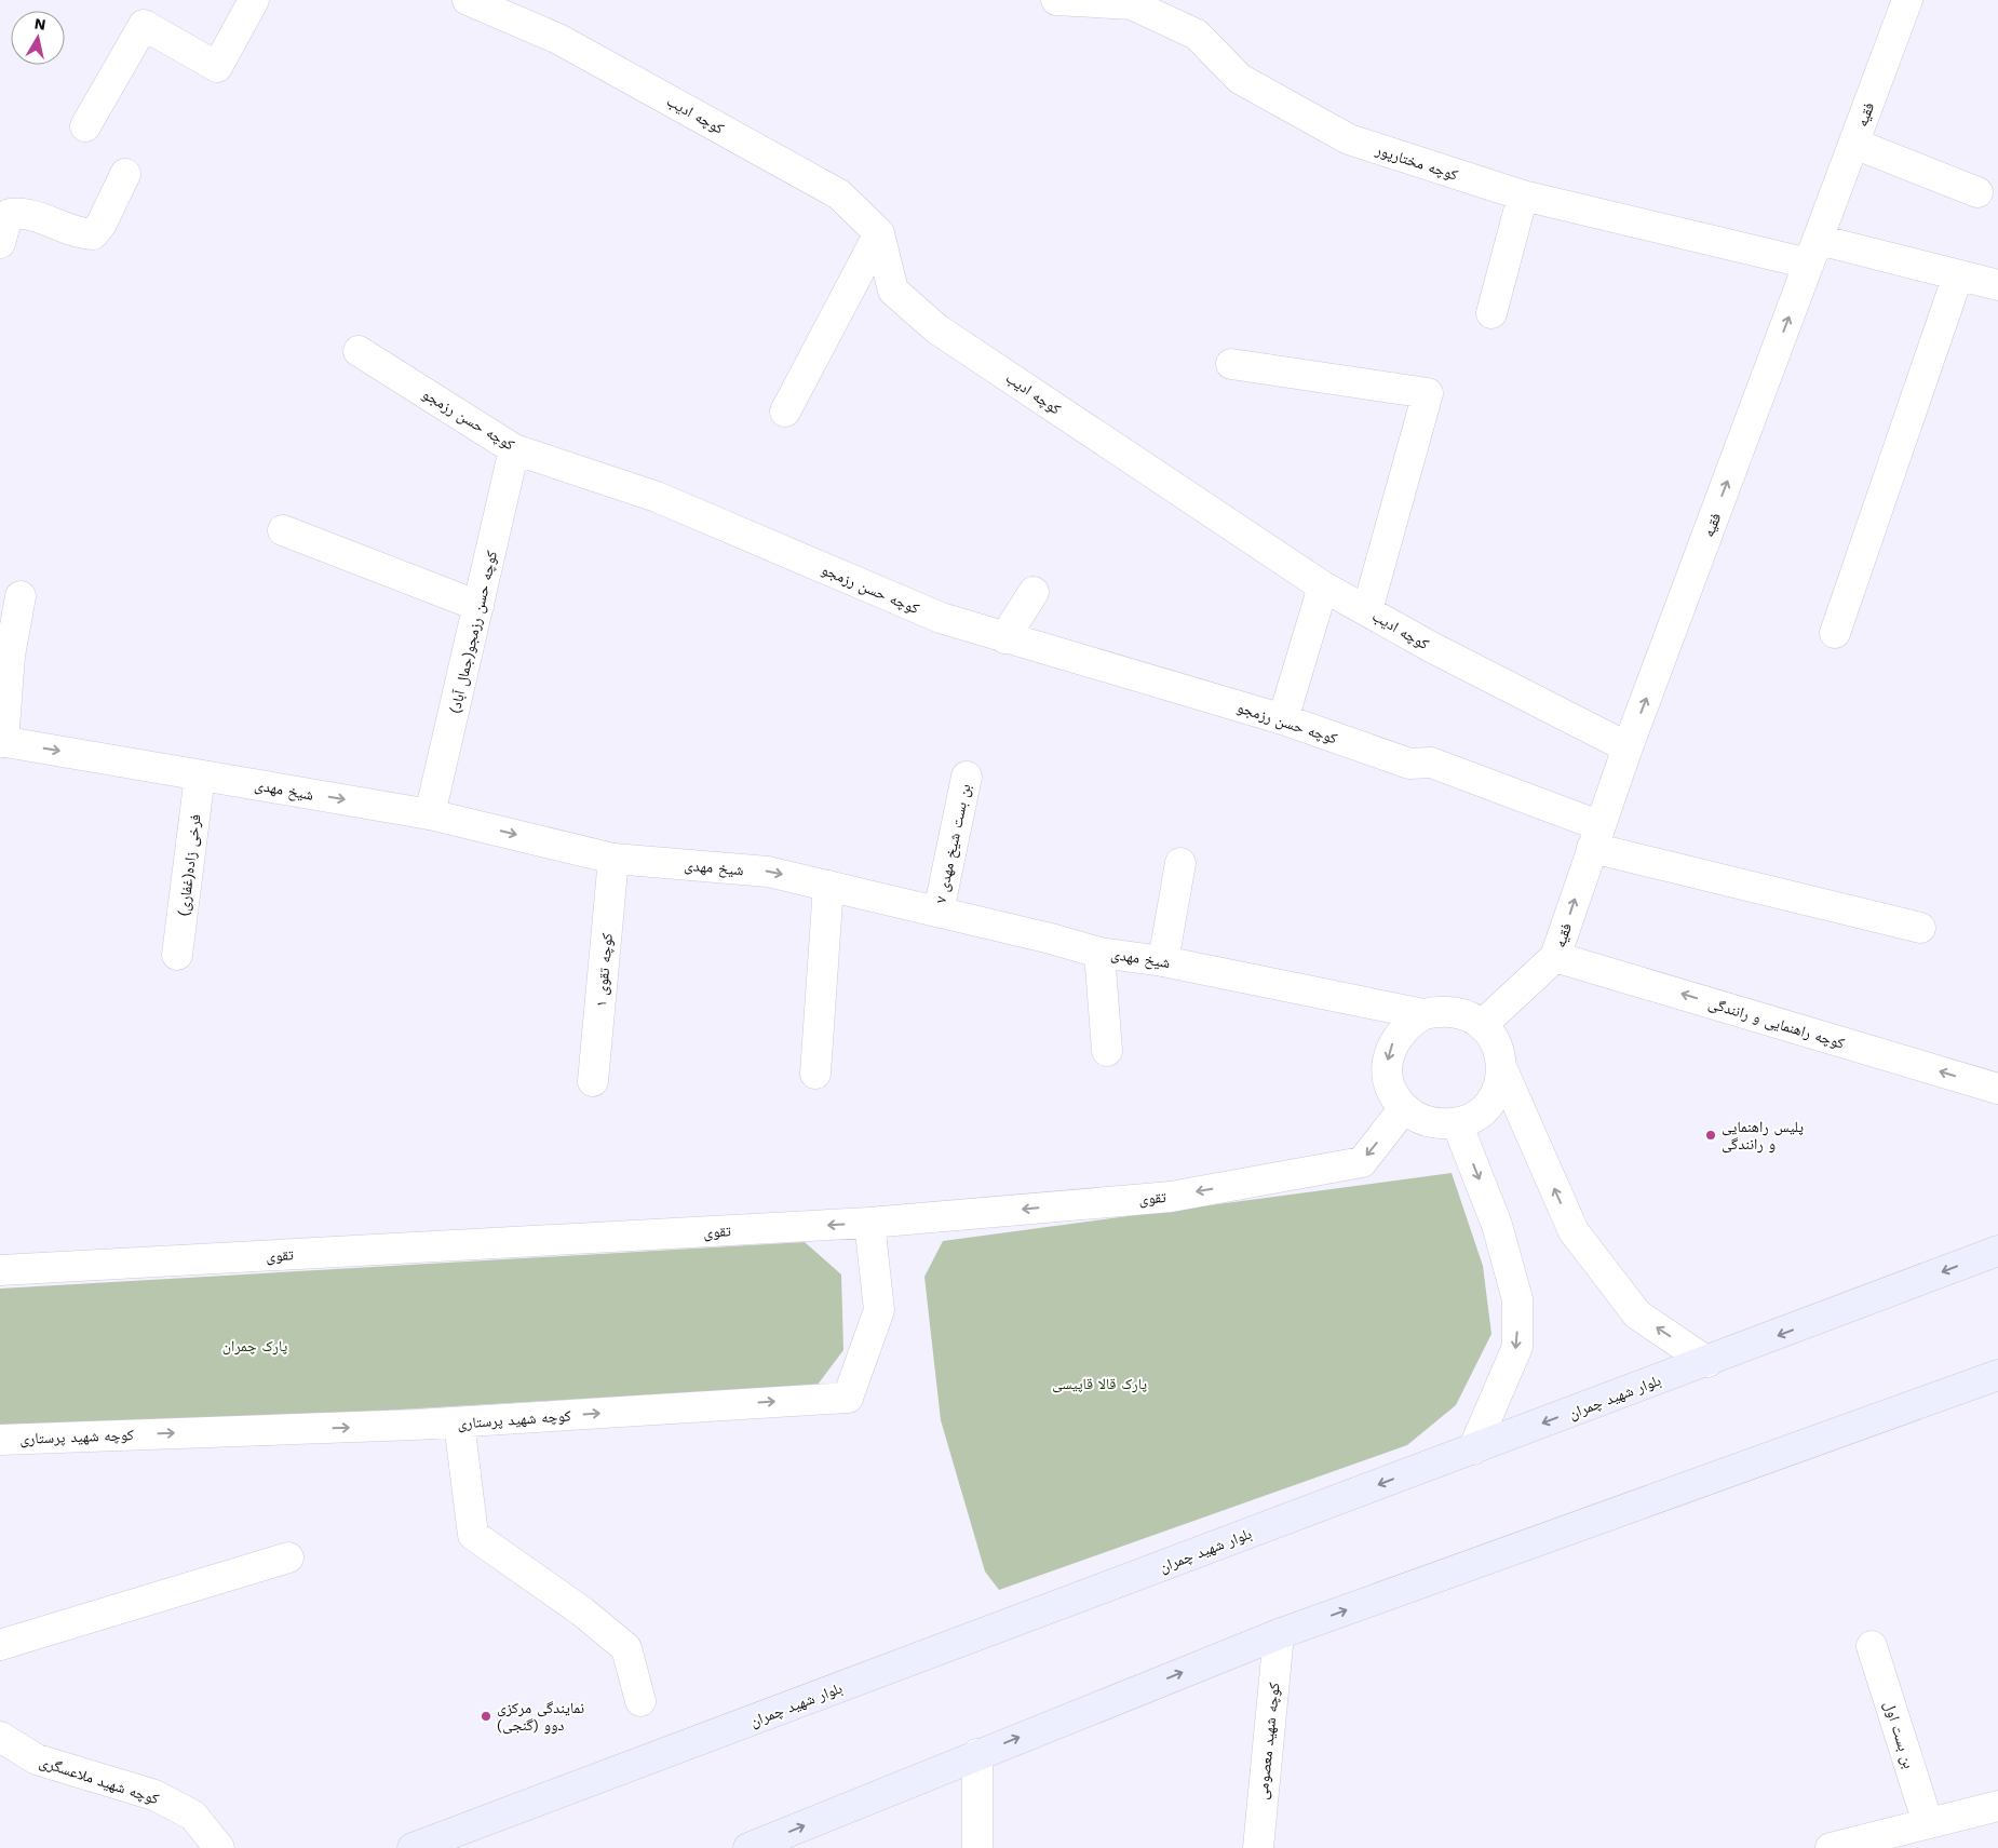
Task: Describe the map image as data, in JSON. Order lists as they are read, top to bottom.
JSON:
{
  "streets": {
    "main road": ["بلوار شهید چمران"],
    "street": [
      "کوچه ادیب",
      "فقیه",
      "کوچه مختارپور",
      "کوچه حسن رزمجو",
      "کوچه حسن رزمجو(جمال آباد)",
      "شیخ مهدی",
      "بن بست شیخ مهدی ۷",
      "فرخی زاده(غفاری)",
      "کوچه تقوی ۱",
      "کوچه راهنمایی و رانندگی",
      "تقوی",
      "کوچه شهید پرستاری",
      "بن بست اول",
      "کوچه شهید معصومی",
      "کوچه شهید ملاعسگری"
    ]
  },
  "crossings": [
    ["کوچه ادیب", "فقیه"],
    ["فقیه", "کوچه مختارپور"],
    ["فقیه", "کوچه حسن رزمجو"],
    ["فقیه", "شیخ مهدی"],
    ["فقیه", "کوچه راهنمایی و رانندگی"],
    ["فقیه", "تقوی"],
    ["کوچه حسن رزمجو", "کوچه حسن رزمجو(جمال آباد)"],
    ["کوچه حسن رزمجو(جمال آباد)", "شیخ مهدی"],
    ["شیخ مهدی", "بن بست شیخ مهدی ۷"],
    ["شیخ مهدی", "فرخی زاده(غفاری)"],
    ["شیخ مهدی", "کوچه تقوی ۱"],
    ["شیخ مهدی", "تقوی"],
    ["تقوی", "کوچه شهید پرستاری"]
  ],
  "one_way": [
    "شیخ مهدی",
    "کوچه راهنمایی و رانندگی",
    "تقوی",
    "کوچه شهید پرستاری"
  ],
  "parks": ["پارک چمران", "پارک قالا قاپیسی"],
  "places": ["پلیس راهنمایی و رانندگی", "نمایندگی مرکزی دوو (گنجی)"],
  "north": "top"
}
